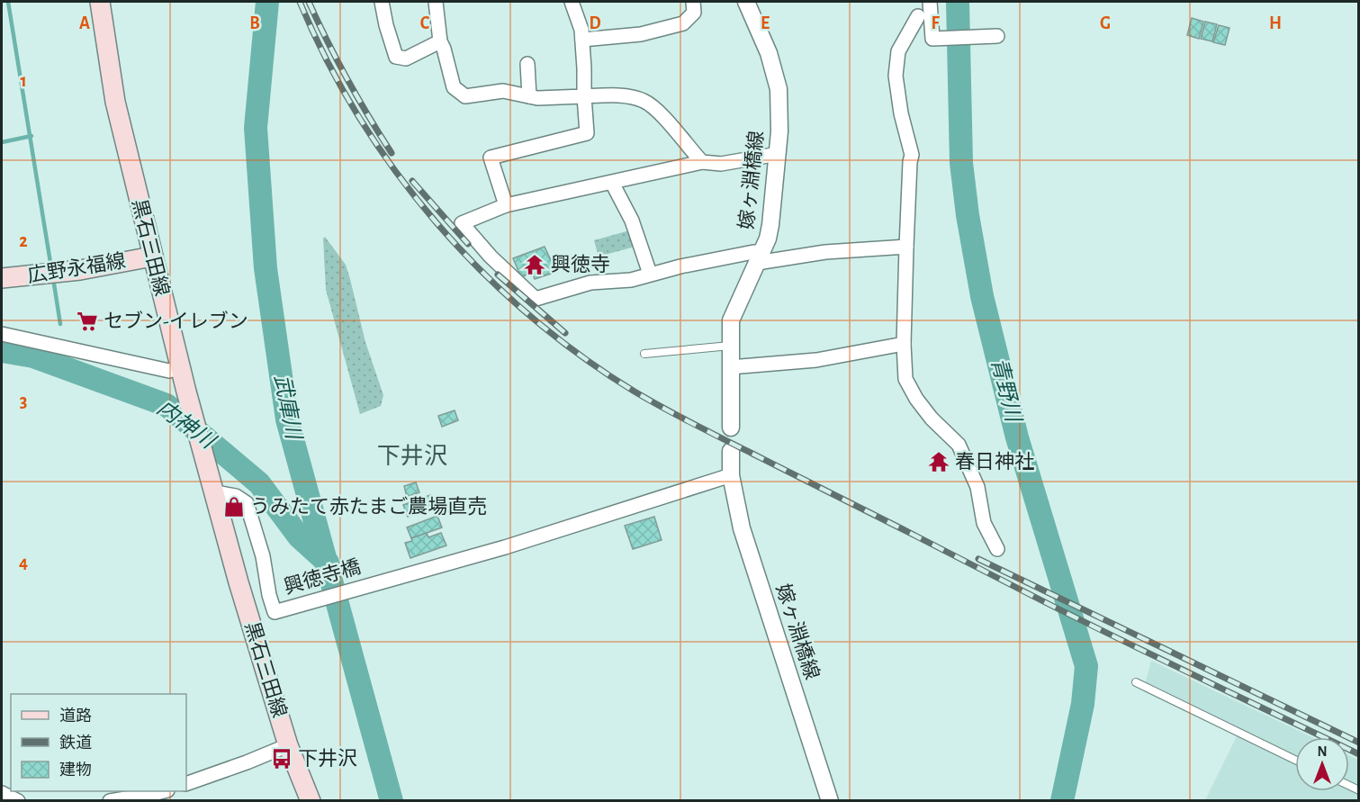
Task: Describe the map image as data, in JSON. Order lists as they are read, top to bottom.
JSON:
{
  "streets": {
    "main road": ["黒石三田線", "広野永福線"],
    "street": ["嫁ヶ淵橋線", "興徳寺橋"]
  },
  "crossings": [
    ["嫁ヶ淵橋線", "興徳寺橋"],
    ["黒石三田線", "広野永福線"],
    ["黒石三田線", "興徳寺橋"]
  ],
  "districts": ["下井沢"],
  "water": ["青野川", "武庫川", "内神川"],
  "places": {
    "temple": ["興徳寺", "春日神社"],
    "supermarket": ["セブン-イレブン"],
    "shop": ["うみたて赤たまご農場直売"],
    "bus stop": ["下井沢"]
  },
  "legend": ["道路", "鉄道", "建物"],
  "north": "top",
  "grid": {
    "columns": [
      "A",
      "B",
      "C",
      "D",
      "E",
      "F",
      "G",
      "H"
    ],
    "rows": [
      "1",
      "2",
      "3",
      "4"
    ]
  }
}
